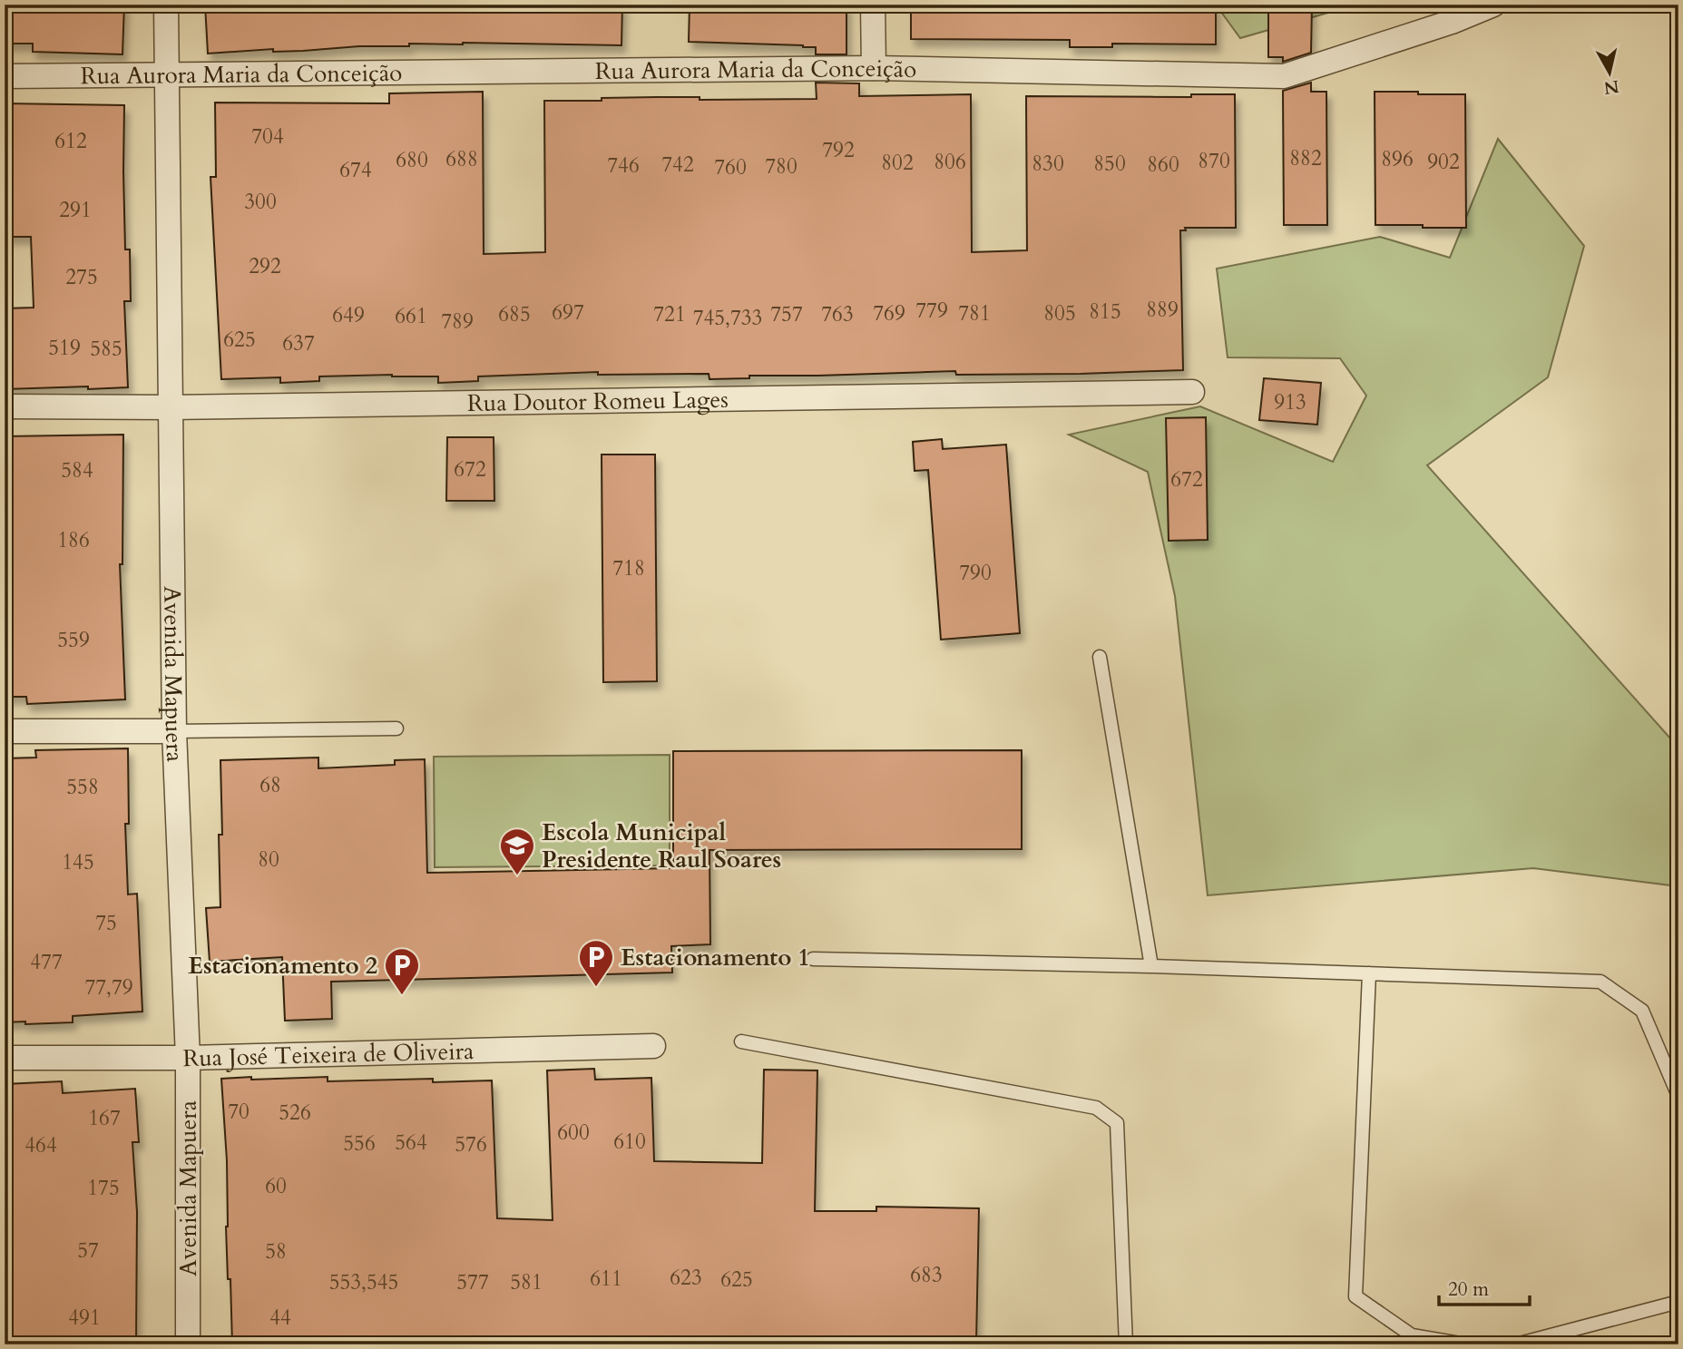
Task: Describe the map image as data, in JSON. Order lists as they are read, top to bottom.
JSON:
{
  "streets": {
    "street": [
      "Rua Aurora Maria da Conceição",
      "Rua Doutor Romeu Lages",
      "Avenida Mapuera",
      "Rua José Teixeira de Oliveira"
    ]
  },
  "crossings": [
    ["Rua Aurora Maria da Conceição", "Avenida Mapuera"],
    ["Rua Doutor Romeu Lages", "Avenida Mapuera"],
    ["Avenida Mapuera", "Rua José Teixeira de Oliveira"]
  ],
  "places": {
    "school or university": ["Escola Municipal Presidente Raul Soares"],
    "parking": ["Estacionamento 1", "Estacionamento 2"]
  },
  "house_numbers": [
    "704",
    "612",
    "792",
    "882",
    "688",
    "896",
    "680",
    "870",
    "806",
    "902",
    "802",
    "830",
    "850",
    "742",
    "860",
    "746",
    "780",
    "760",
    "674",
    "300",
    "291",
    "292",
    "275",
    "889",
    "779",
    "815",
    "697",
    "769",
    "781",
    "805",
    "685",
    "721",
    "757",
    "763",
    "649",
    "661",
    "745,733",
    "789",
    "625",
    "637",
    "519",
    "585",
    "913",
    "672",
    "584",
    "672",
    "186",
    "718",
    "790",
    "559",
    "68",
    "558",
    "80",
    "145",
    "75",
    "477",
    "77,79",
    "70",
    "526",
    "167",
    "600",
    "610",
    "564",
    "556",
    "576",
    "464",
    "60",
    "175",
    "57",
    "58",
    "683",
    "623",
    "611",
    "625",
    "553,545",
    "577",
    "581",
    "491",
    "44"
  ],
  "scale_bar": "20 m",
  "north": "bottom"
}
